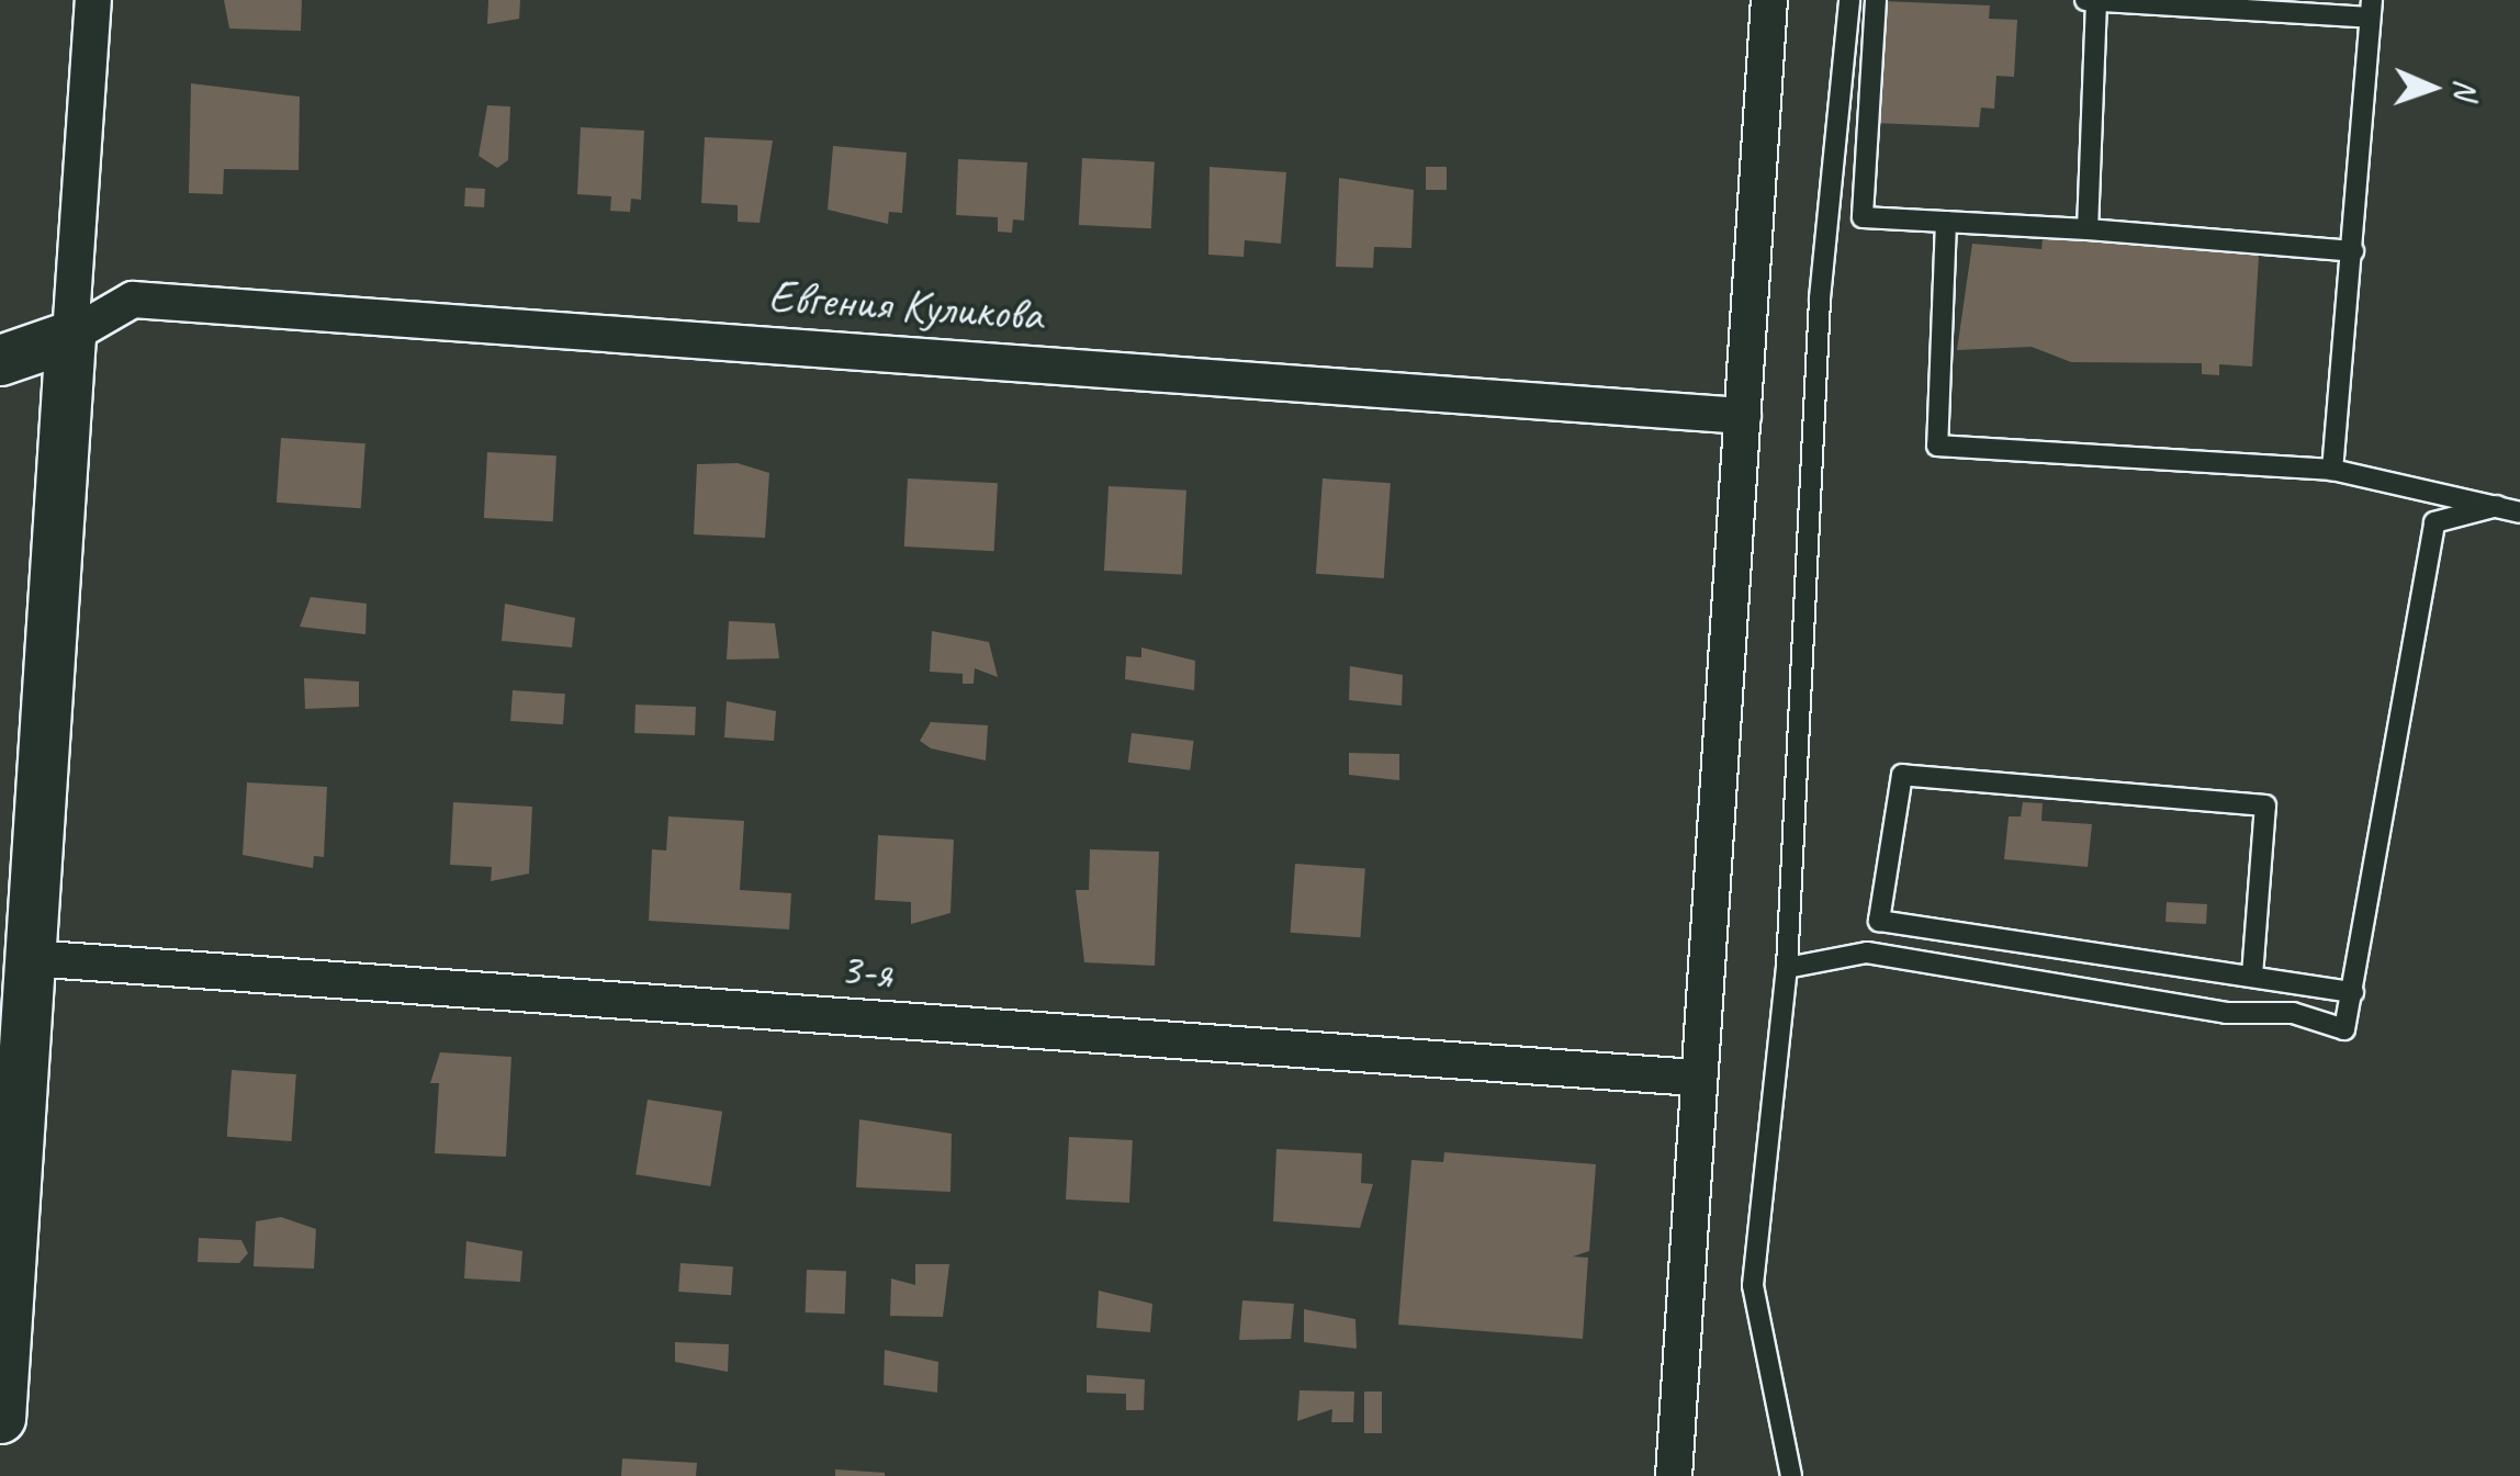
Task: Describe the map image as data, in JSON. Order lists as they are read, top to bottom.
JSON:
{
  "streets": {
    "street": ["Евгения Куликова", "3-я"]
  },
  "north": "right"
}
